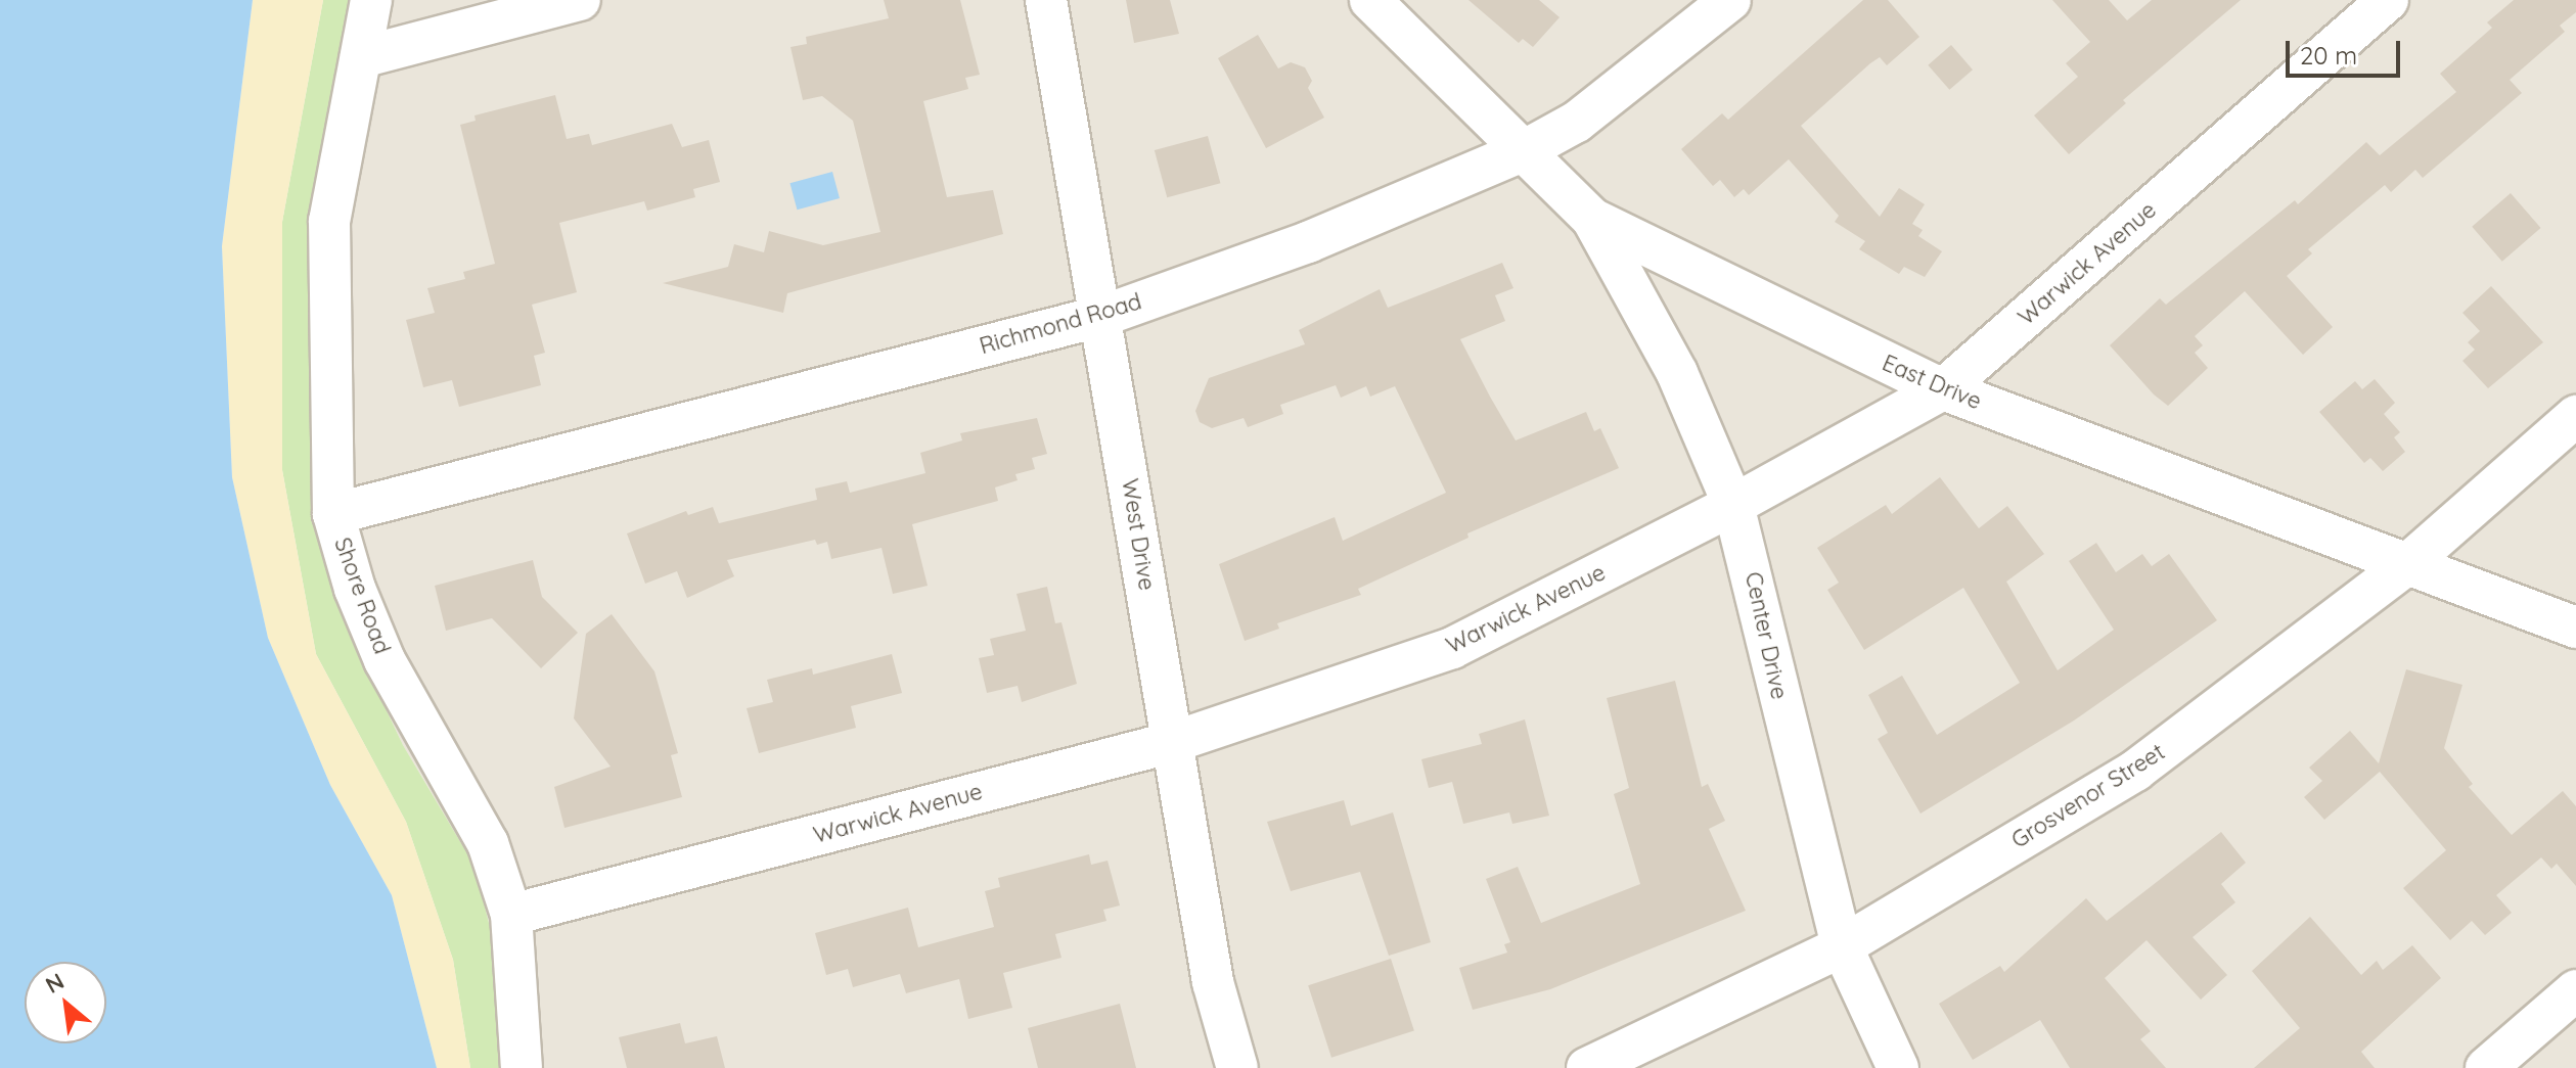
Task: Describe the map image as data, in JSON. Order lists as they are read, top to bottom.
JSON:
{
  "streets": {
    "street": [
      "Warwick Avenue",
      "Richmond Road",
      "East Drive",
      "West Drive",
      "Shore Road",
      "Center Drive",
      "Grosvenor Street"
    ]
  },
  "crossings": [
    ["Warwick Avenue", "East Drive"],
    ["Warwick Avenue", "West Drive"],
    ["Warwick Avenue", "Shore Road"],
    ["Warwick Avenue", "Center Drive"],
    ["Richmond Road", "East Drive"],
    ["Richmond Road", "West Drive"],
    ["Richmond Road", "Shore Road"],
    ["East Drive", "Center Drive"],
    ["East Drive", "Grosvenor Street"],
    ["Center Drive", "Grosvenor Street"]
  ],
  "scale_bar": "20 m",
  "north": "top left"
}
